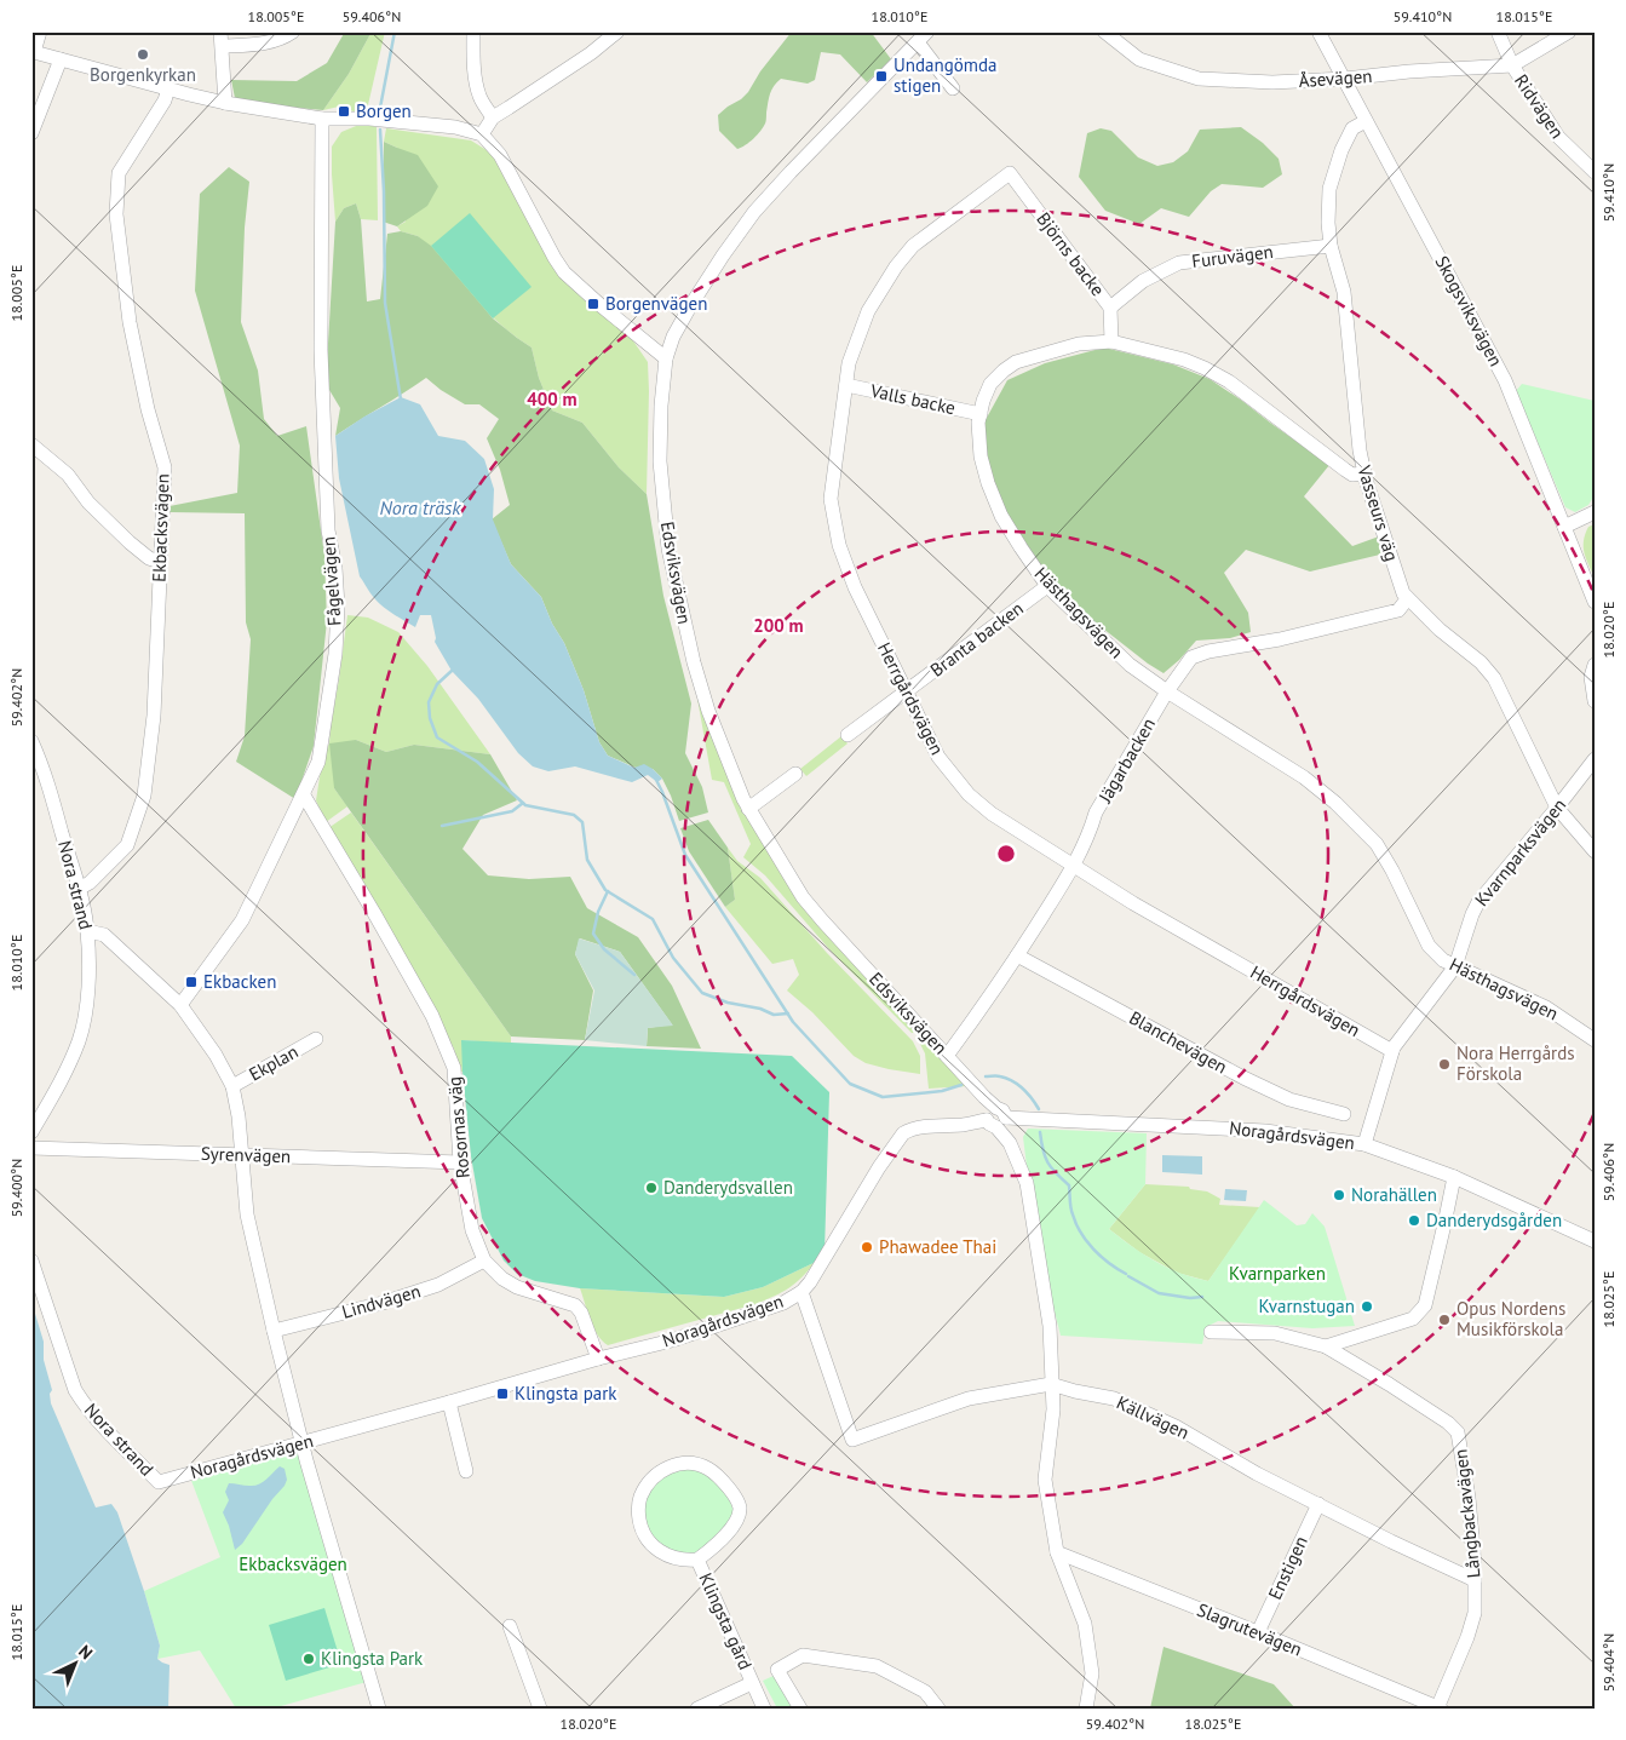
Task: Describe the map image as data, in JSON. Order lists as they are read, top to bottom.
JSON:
{
  "streets": {
    "street": [
      "Åsevägen",
      "Ridvägen",
      "Björns backe",
      "Furuvägen",
      "Skogsviksvägen",
      "Valls backe",
      "Vasseurs väg",
      "Ekbacksvägen",
      "Edsviksvägen",
      "Fågelvägen",
      "Hästhagsvägen",
      "Branta backen",
      "Herrgårdsvägen",
      "Jägarbacken",
      "Kvarnparksvägen",
      "Nora strand",
      "Blanchevägen",
      "Ekplan",
      "Rosornas väg",
      "Noragårdsvägen",
      "Syrenvägen",
      "Lindvägen",
      "Källvägen",
      "Långbackavägen",
      "Enstigen",
      "Klingsta gård",
      "Slagrutevägen"
    ]
  },
  "crossings": [
    ["Åsevägen", "Ridvägen"],
    ["Åsevägen", "Skogsviksvägen"],
    ["Björns backe", "Furuvägen"],
    ["Björns backe", "Hästhagsvägen"],
    ["Björns backe", "Herrgårdsvägen"],
    ["Furuvägen", "Vasseurs väg"],
    ["Skogsviksvägen", "Vasseurs väg"],
    ["Valls backe", "Hästhagsvägen"],
    ["Valls backe", "Herrgårdsvägen"],
    ["Vasseurs väg", "Hästhagsvägen"],
    ["Vasseurs väg", "Jägarbacken"],
    ["Vasseurs väg", "Kvarnparksvägen"],
    ["Ekbacksvägen", "Nora strand"],
    ["Edsviksvägen", "Jägarbacken"],
    ["Edsviksvägen", "Noragårdsvägen"],
    ["Edsviksvägen", "Källvägen"],
    ["Edsviksvägen", "Slagrutevägen"],
    ["Fågelvägen", "Rosornas väg"],
    ["Hästhagsvägen", "Branta backen"],
    ["Hästhagsvägen", "Jägarbacken"],
    ["Hästhagsvägen", "Kvarnparksvägen"],
    ["Branta backen", "Herrgårdsvägen"],
    ["Herrgårdsvägen", "Jägarbacken"],
    ["Herrgårdsvägen", "Kvarnparksvägen"],
    ["Jägarbacken", "Blanchevägen"],
    ["Kvarnparksvägen", "Noragårdsvägen"],
    ["Nora strand", "Noragårdsvägen"],
    ["Rosornas väg", "Noragårdsvägen"],
    ["Rosornas väg", "Syrenvägen"],
    ["Rosornas väg", "Lindvägen"],
    ["Noragårdsvägen", "Källvägen"],
    ["Källvägen", "Långbackavägen"],
    ["Källvägen", "Enstigen"],
    ["Långbackavägen", "Slagrutevägen"],
    ["Enstigen", "Slagrutevägen"]
  ],
  "water": ["Nora träsk"],
  "parks": ["Kvarnparken", "Ekbacksvägen"],
  "places": {
    "other": [
      "Borgenkyrkan",
      "Nora Herrgårds Förskola",
      "Danderydsvallen",
      "Norahällen",
      "Danderydsgården",
      "Phawadee Thai",
      "Kvarnstugan",
      "Opus Nordens Musikförskola",
      "Klingsta Park"
    ],
    "transit": [
      "Undangömda stigen",
      "Borgen",
      "Borgenvägen",
      "Ekbacken",
      "Klingsta park"
    ]
  },
  "north": "top right",
  "coordinates": [
    "18.005°E",
    "59.406°N",
    "18.010°E",
    "59.410°N",
    "18.015°E",
    "18.020°E",
    "59.402°N",
    "59.400°N",
    "18.025°E",
    "59.404°N"
  ],
  "rings": ["400 m", "200 m"]
}
